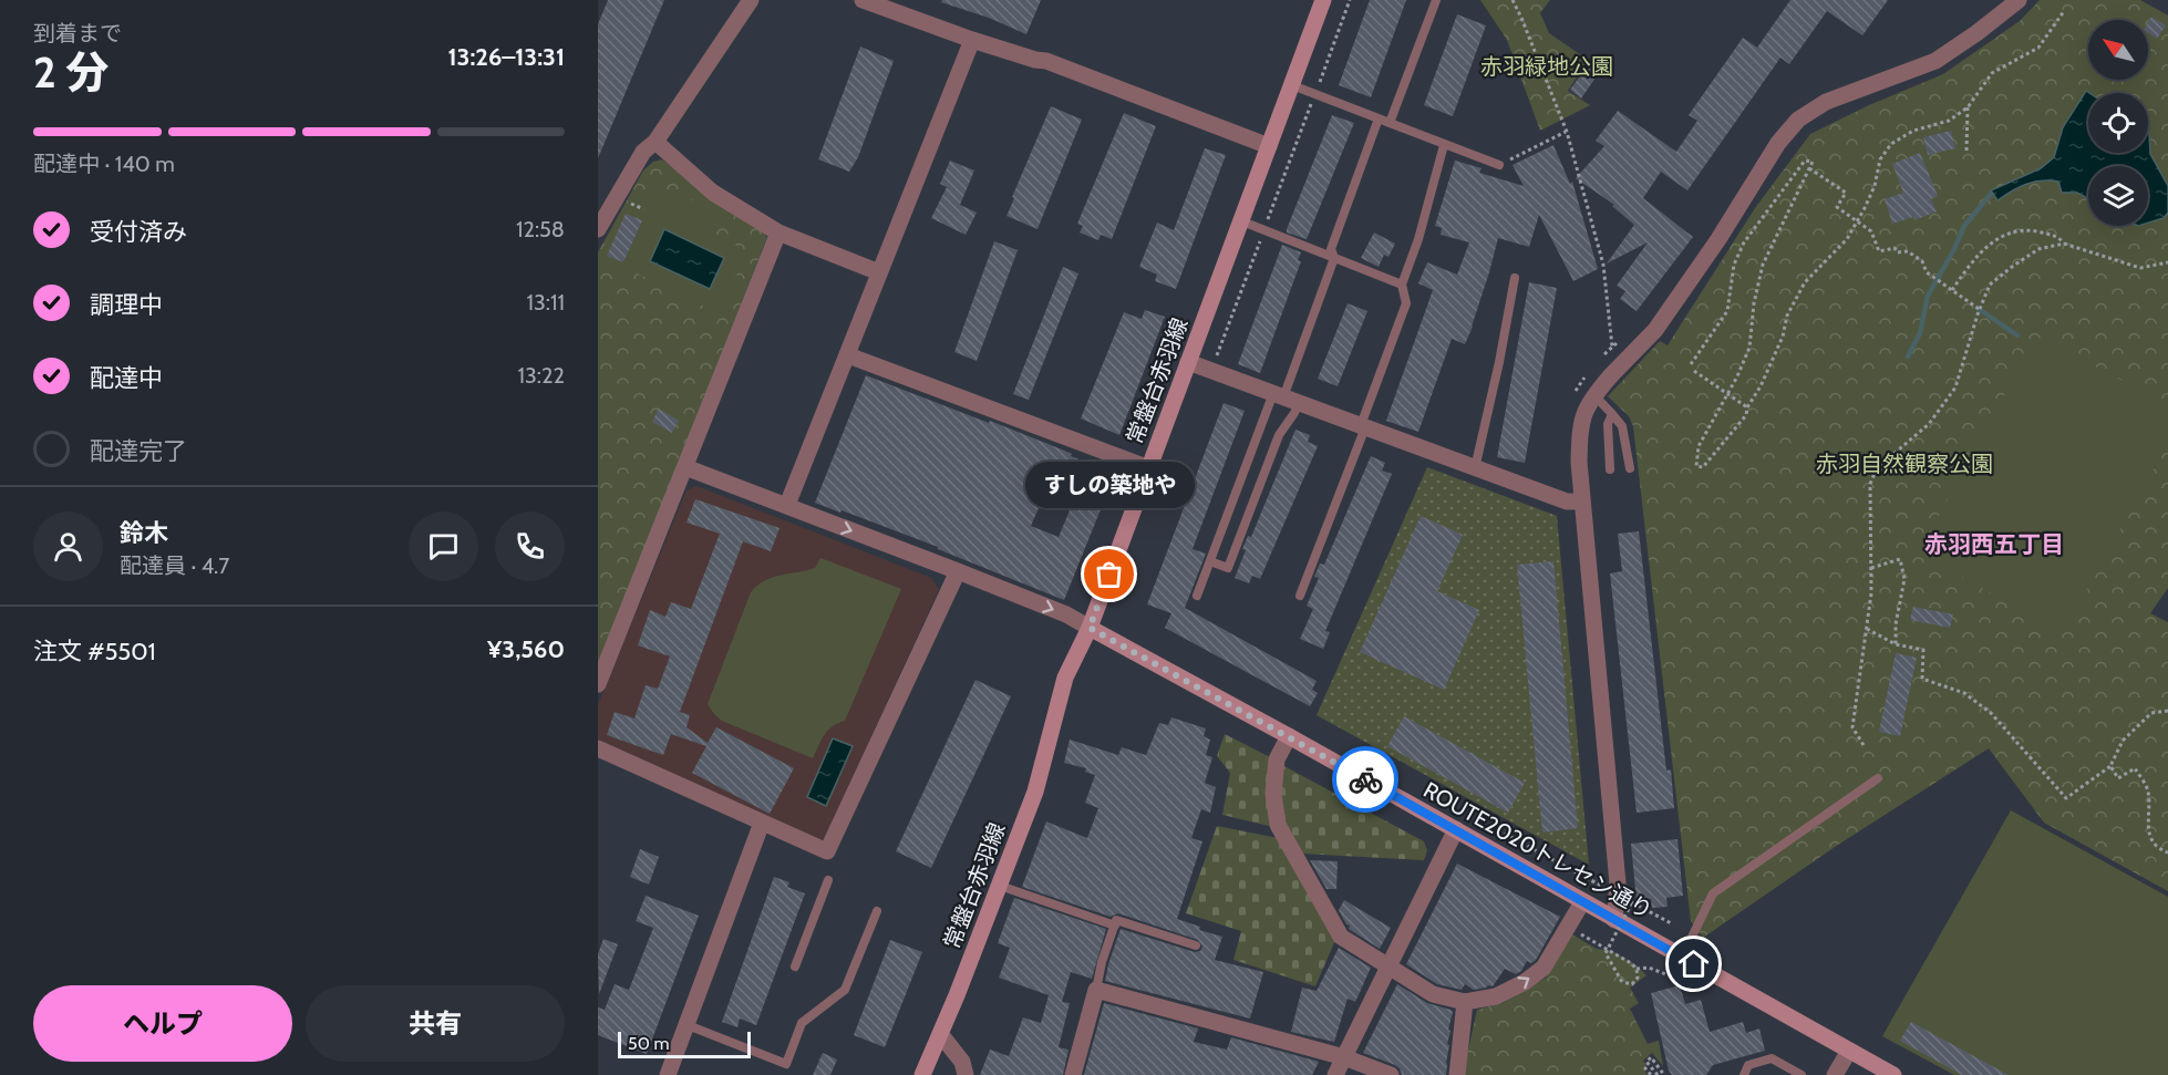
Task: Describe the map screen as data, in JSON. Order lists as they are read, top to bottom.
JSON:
{
  "streets": {
    "main road": ["常盤台赤羽線", "ROUTE2020トレセン通り"]
  },
  "crossings": [
    ["常盤台赤羽線", "ROUTE2020トレセン通り"]
  ],
  "districts": ["赤羽西五丁目"],
  "parks": ["赤羽緑地公園", "赤羽自然観察公園"],
  "places": ["すしの築地や"],
  "scale_bar": "50 m",
  "north": "top left",
  "page": {
    "heading": ["2 分", "到着まで", "13:26–13:31"],
    "panel": [
      "鈴木",
      "配達員 · 4.7",
      "注文 #5501",
      "¥3,560"
    ],
    "bar": "配達中 · 140 m",
    "list": [
      ["受付済み", "12:58"],
      ["調理中", "13:11"],
      ["配達中", "13:22"],
      "配達完了"
    ],
    "bubble": "すしの築地や",
    "buttons": ["ヘルプ", "共有"],
    "scale": "50 m"
  }
}
